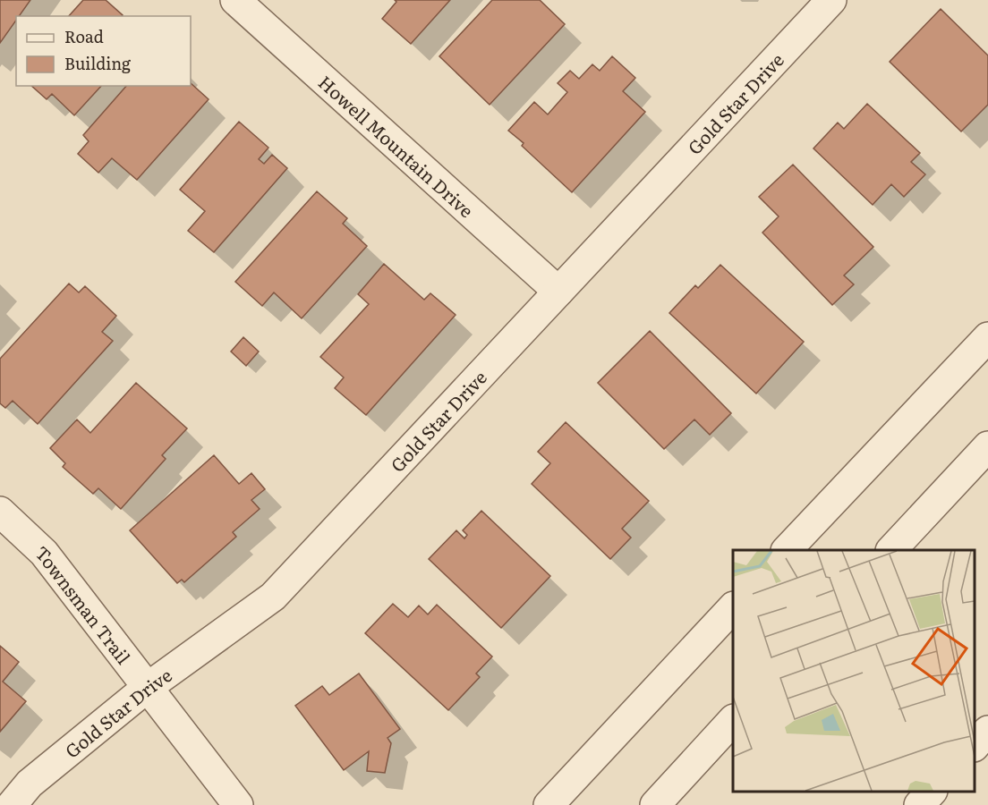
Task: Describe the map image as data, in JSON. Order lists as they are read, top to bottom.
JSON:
{
  "streets": {
    "street": ["Gold Star Drive", "Howell Mountain Drive", "Townsman Trail"]
  },
  "crossings": [
    ["Gold Star Drive", "Howell Mountain Drive"],
    ["Gold Star Drive", "Townsman Trail"]
  ],
  "legend": ["Road", "Building"]
}
